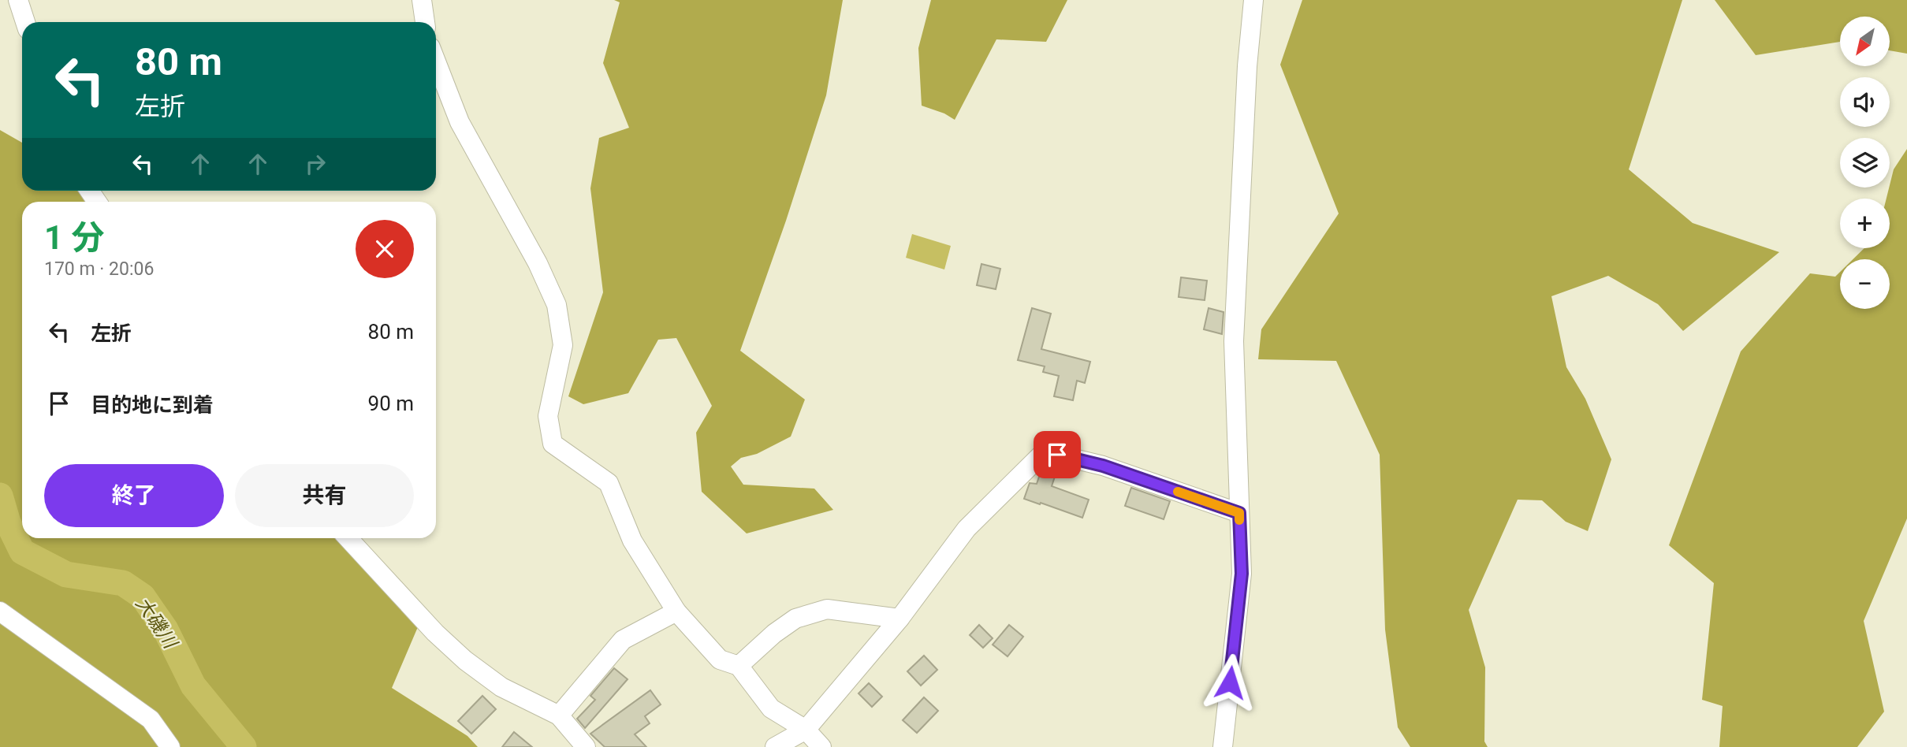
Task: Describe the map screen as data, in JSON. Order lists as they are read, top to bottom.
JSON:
{
  "water": ["大磯川"],
  "north": "bottom left",
  "page": {
    "map_buttons": ["+", "−"],
    "turn": ["80 m", "左折"],
    "heading": ["1 分", "170 m · 20:06"],
    "list": [
      {
        "name": "左折",
        "value": "80 m"
      },
      {
        "name": "目的地に到着",
        "value": "90 m"
      }
    ],
    "buttons": ["終了", "共有"]
  }
}
